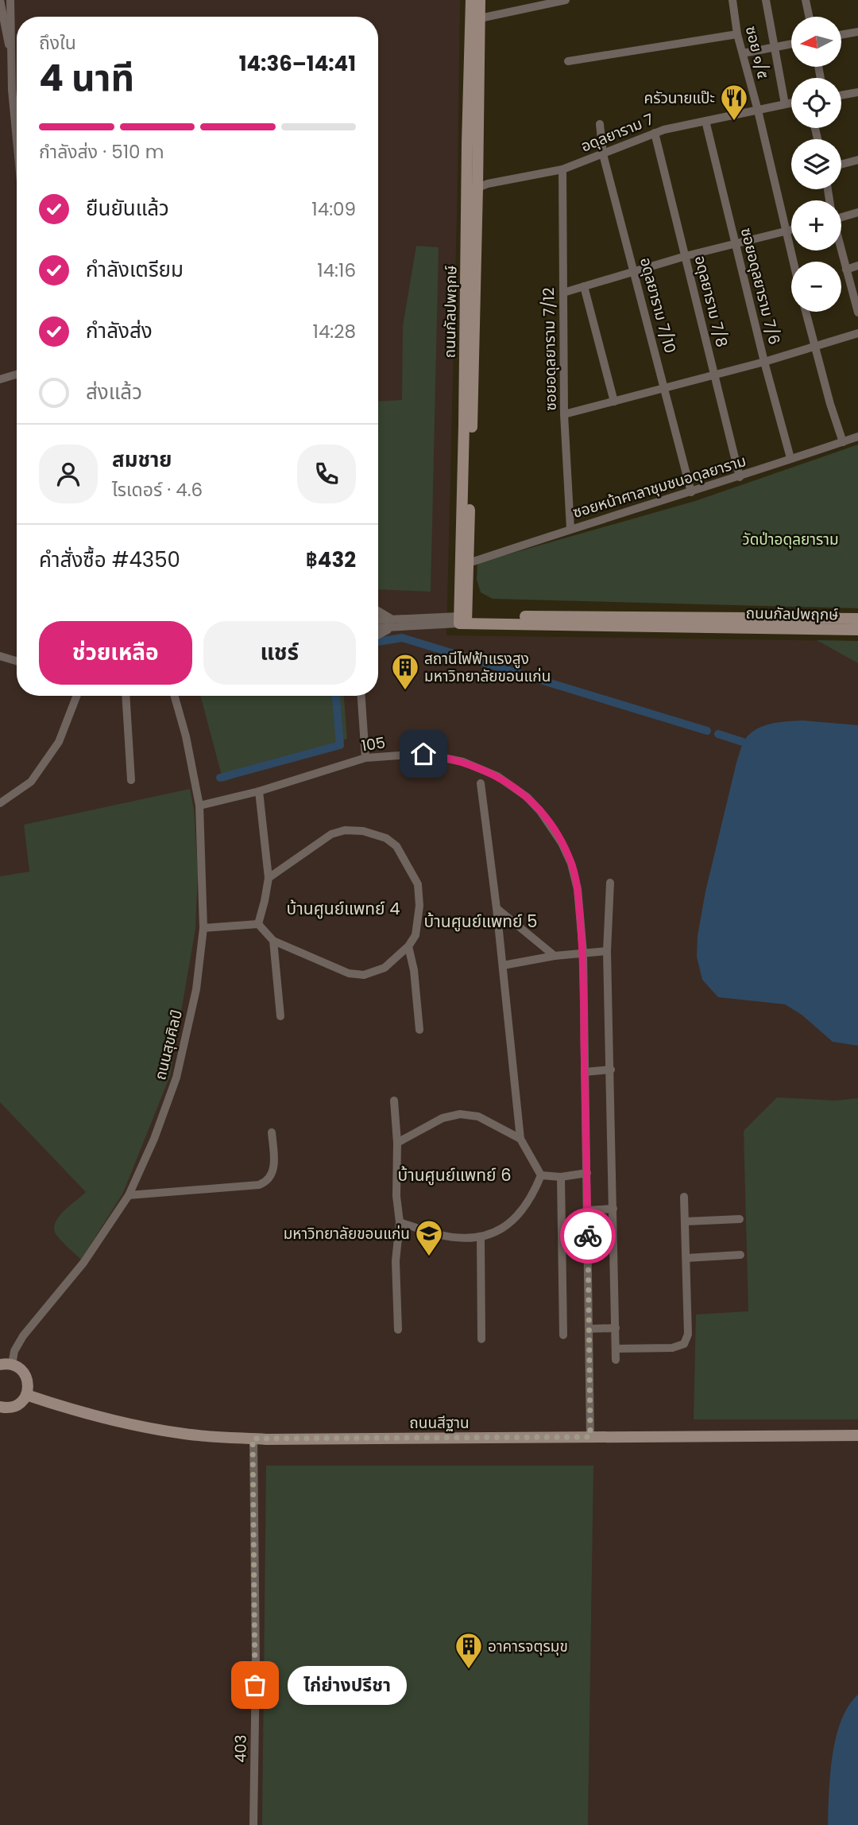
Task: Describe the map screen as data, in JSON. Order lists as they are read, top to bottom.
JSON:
{
  "streets": {
    "main road": ["ถนนกัลปพฤกษ์", "ถนนสีฐาน"],
    "street": [
      "ซอย ๑/๕",
      "อดุลยาราม 7",
      "ซอยอดุลยาราม 7/6",
      "อดุลยาราม 7/8",
      "อดุลยาราม 7/10",
      "ซอยอดุลยาราม 7/12",
      "ซอยหน้าศาลาชุมชนอดุลยาราม",
      "105",
      "ถนนสุขศิลป์",
      "403"
    ]
  },
  "crossings": [
    ["ซอย ๑/๕", "อดุลยาราม 7"],
    ["อดุลยาราม 7", "ซอยอดุลยาราม 7/6"],
    ["อดุลยาราม 7", "อดุลยาราม 7/8"],
    ["อดุลยาราม 7", "อดุลยาราม 7/10"],
    ["อดุลยาราม 7", "ถนนกัลปพฤกษ์"],
    ["อดุลยาราม 7", "ซอยอดุลยาราม 7/12"],
    ["ซอยอดุลยาราม 7/6", "ซอยหน้าศาลาชุมชนอดุลยาราม"],
    ["อดุลยาราม 7/8", "ซอยหน้าศาลาชุมชนอดุลยาราม"],
    ["อดุลยาราม 7/10", "ซอยหน้าศาลาชุมชนอดุลยาราม"],
    ["ถนนกัลปพฤกษ์", "ซอยหน้าศาลาชุมชนอดุลยาราม"],
    ["ซอยอดุลยาราม 7/12", "ซอยหน้าศาลาชุมชนอดุลยาราม"],
    ["105", "ถนนสุขศิลป์"],
    ["105", "ถนนสีฐาน"],
    ["ถนนสีฐาน", "403"]
  ],
  "districts": ["บ้านศูนย์แพทย์ 4", "บ้านศูนย์แพทย์ 5", "บ้านศูนย์แพทย์ 6"],
  "parks": ["วัดป่าอดุลยาราม"],
  "places": {
    "restaurant": ["ครัวนายแป๊ะ"],
    "building": ["สถานีไฟฟ้าแรงสูง มหาวิทยาลัยขอนแก่น", "อาคารจตุรมุข"],
    "school or university": ["มหาวิทยาลัยขอนแก่น"],
    "other": ["ไก่ย่างปรีชา"]
  },
  "north": "left",
  "page": {
    "map_buttons": ["+", "−"],
    "heading": ["4 นาที", "ถึงใน", "14:36–14:41"],
    "panel": [
      "สมชาย",
      "ไรเดอร์ · 4.6",
      "คำสั่งซื้อ #4350",
      "฿432"
    ],
    "bar": "กำลังส่ง · 510 m",
    "list": [
      ["ยืนยันแล้ว", "14:09"],
      ["กำลังเตรียม", "14:16"],
      ["กำลังส่ง", "14:28"],
      "ส่งแล้ว"
    ],
    "buttons": ["ช่วยเหลือ", "แชร์"],
    "bubble": "ไก่ย่างปรีชา"
  }
}
